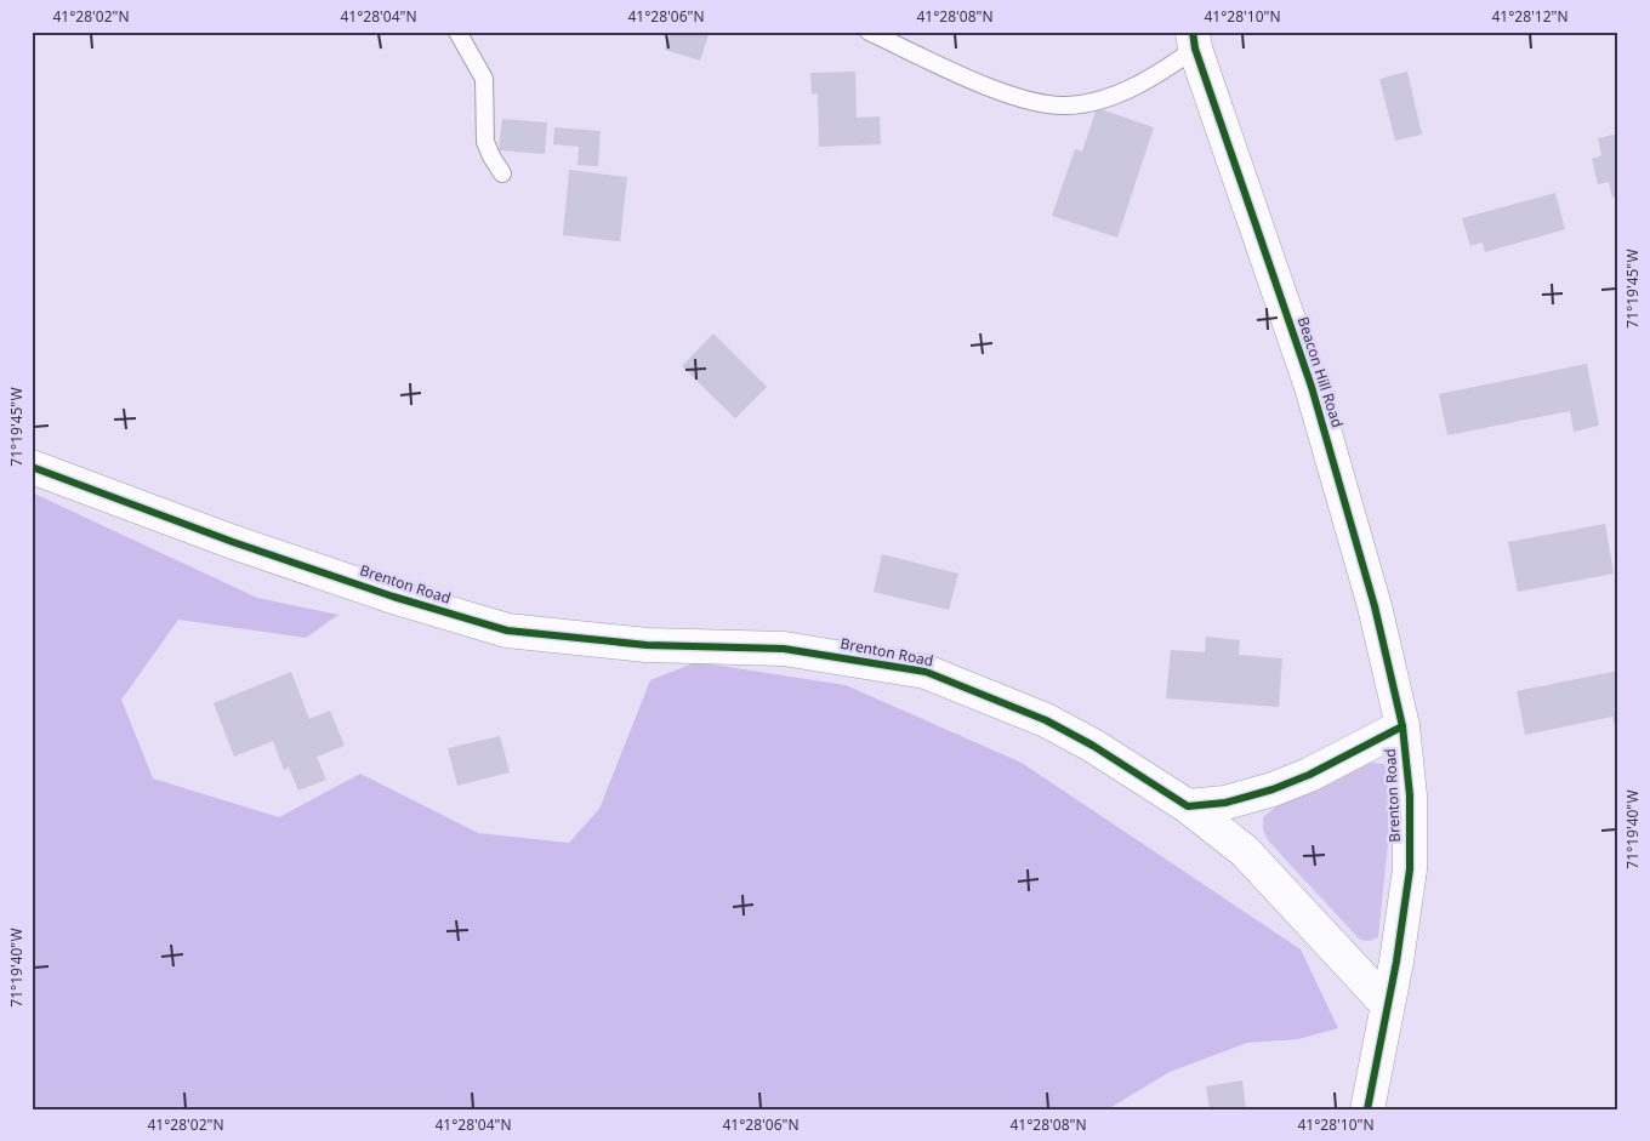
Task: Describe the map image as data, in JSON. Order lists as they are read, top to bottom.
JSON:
{
  "streets": {
    "street": ["Beacon Hill Road", "Brenton Road"]
  },
  "crossings": [
    ["Beacon Hill Road", "Brenton Road"]
  ],
  "coordinates": [
    "41°28'02\"N",
    "41°28'04\"N",
    "41°28'06\"N",
    "41°28'08\"N",
    "41°28'10\"N",
    "41°28'12\"N",
    "71°19'45\"W",
    "71°19'40\"W"
  ]
}
